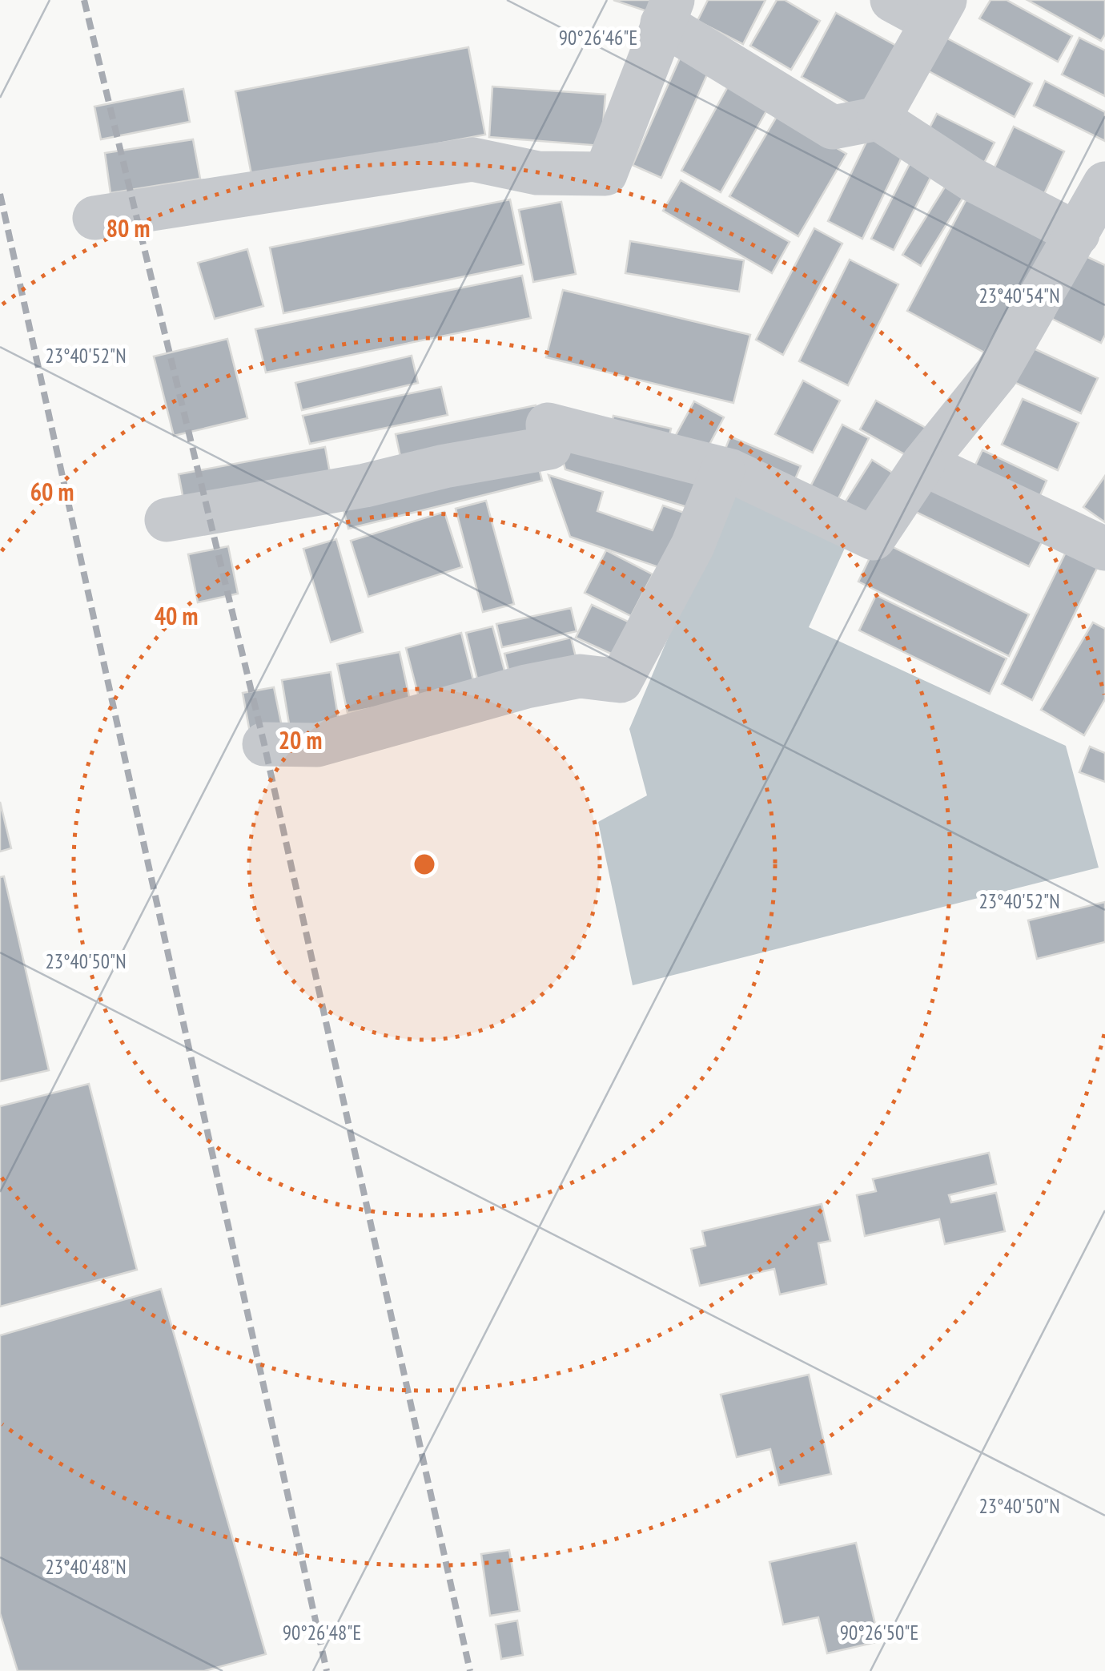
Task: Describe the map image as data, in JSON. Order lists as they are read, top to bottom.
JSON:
{
  "coordinates": [
    "90°26'46\"E",
    "23°40'54\"N",
    "23°40'52\"N",
    "23°40'50\"N",
    "23°40'48\"N",
    "90°26'48\"E",
    "90°26'50\"E"
  ],
  "rings": [
    "80 m",
    "60 m",
    "40 m",
    "20 m"
  ]
}
